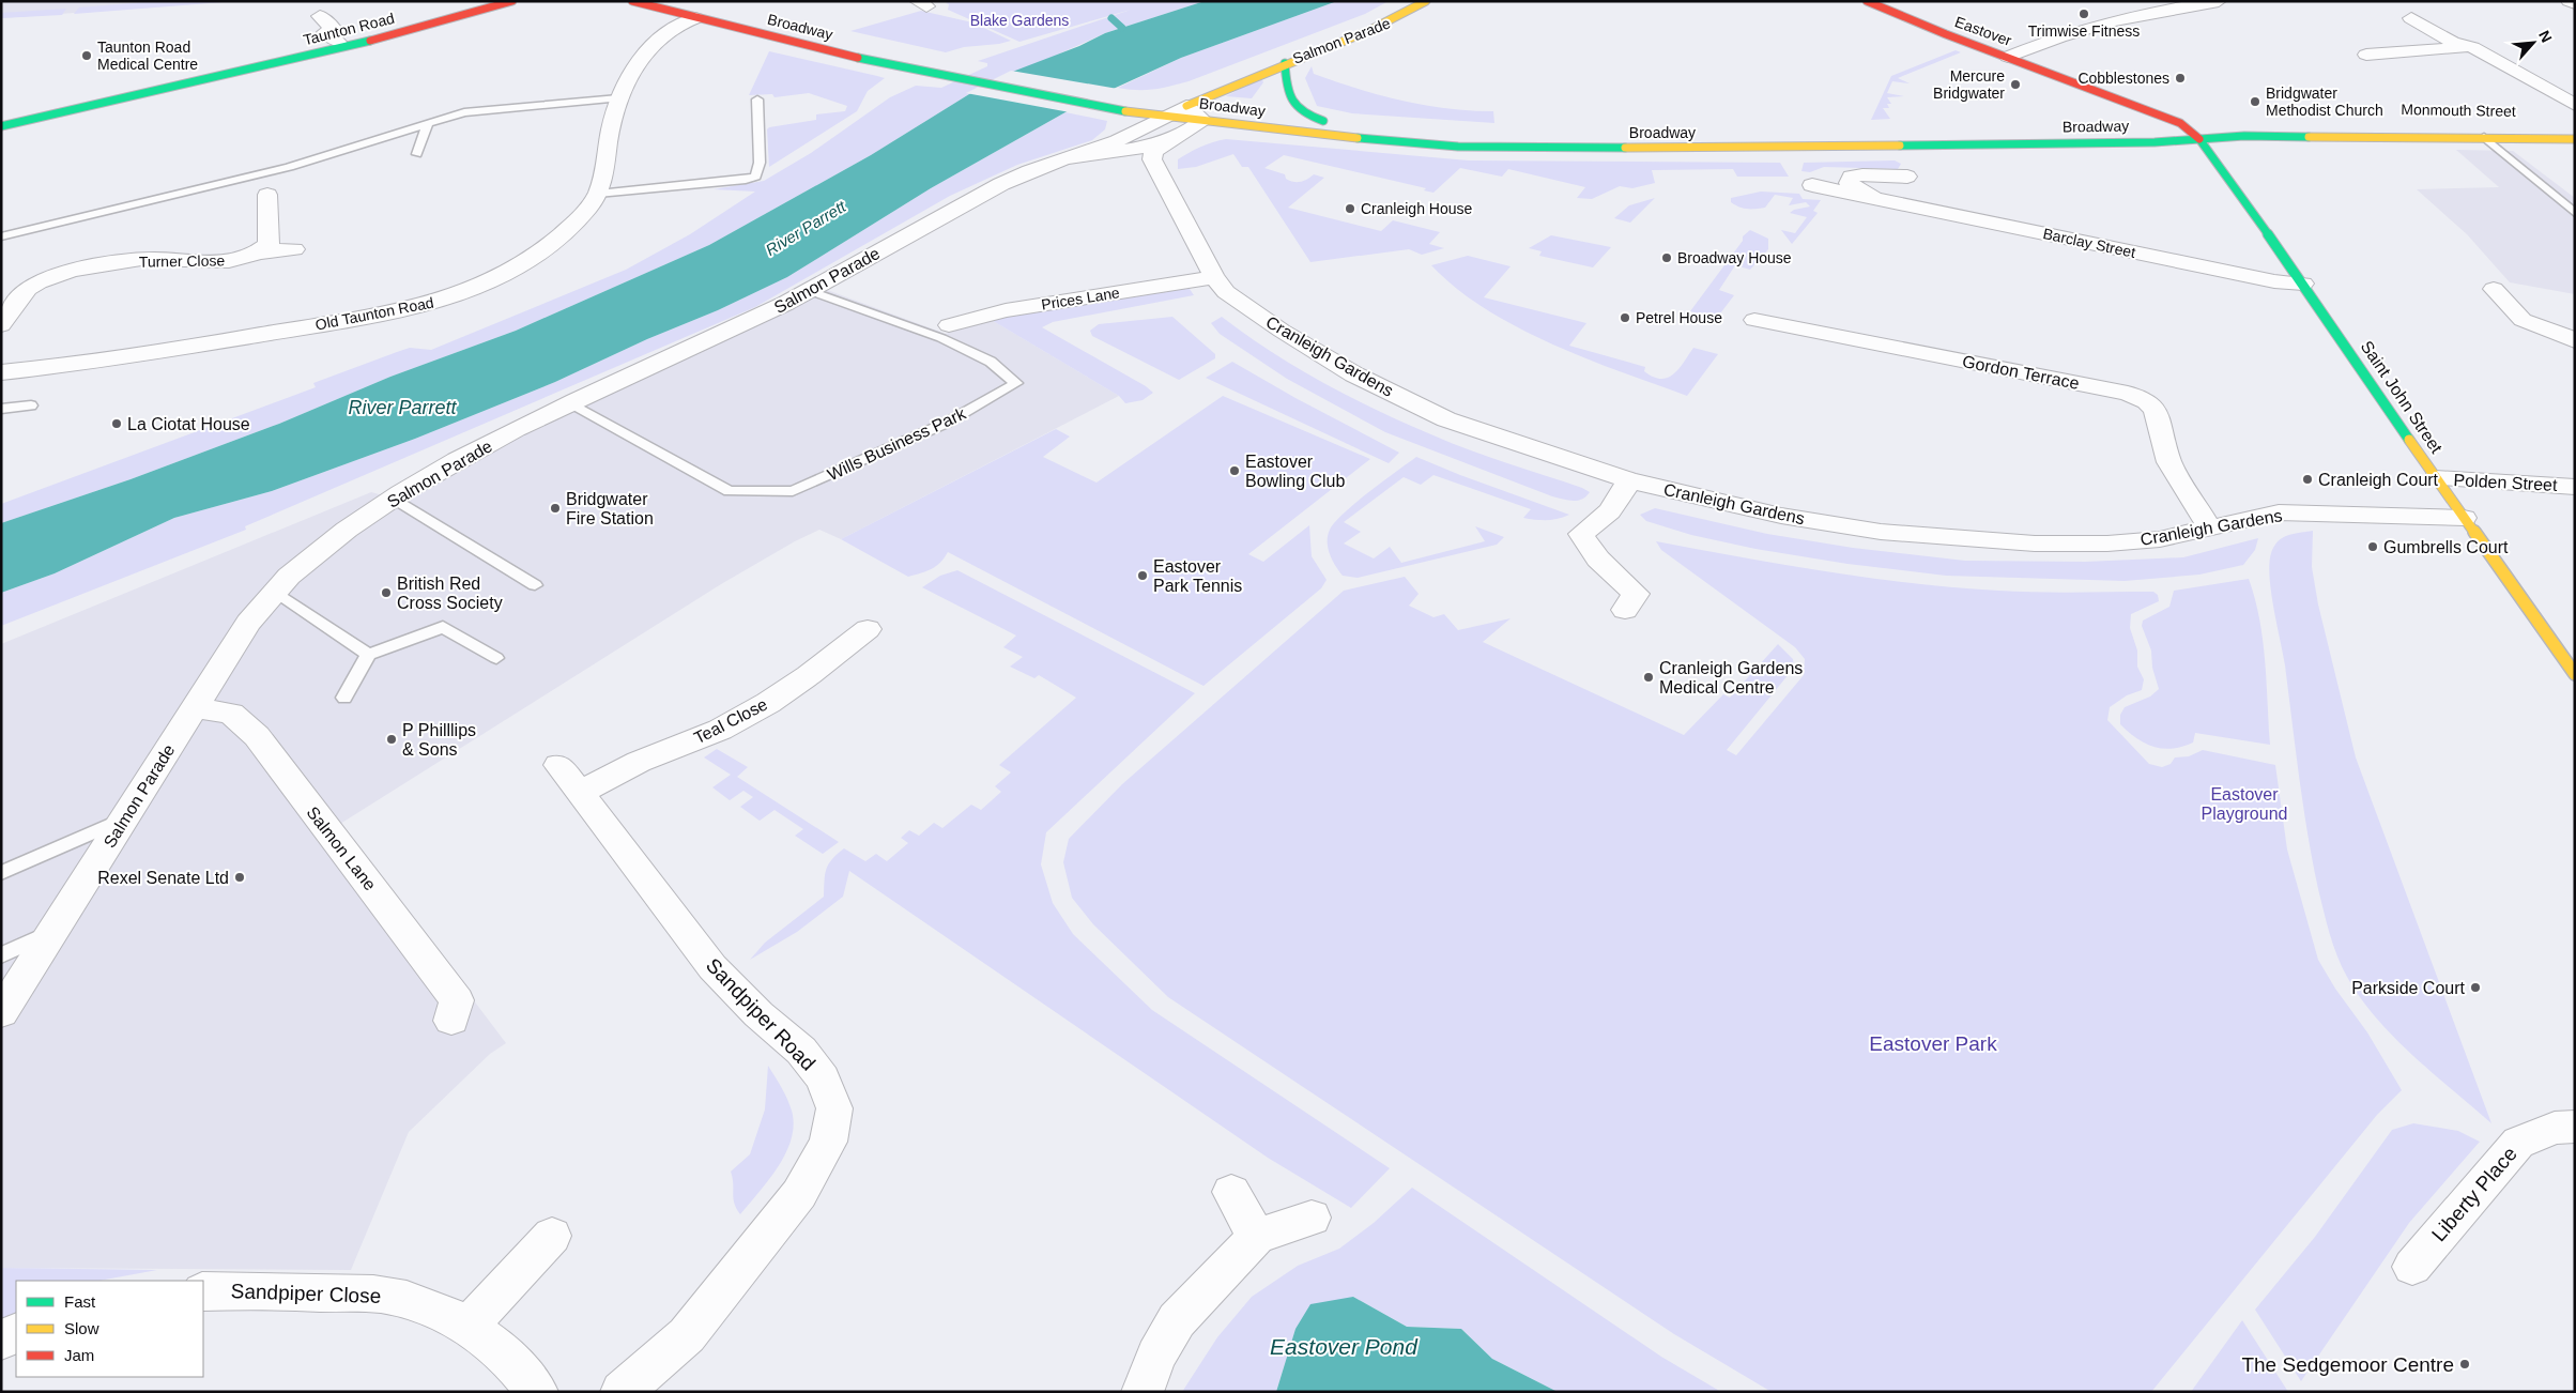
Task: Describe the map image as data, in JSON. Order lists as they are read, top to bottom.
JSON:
{
  "streets": {
    "main road": [
      "Broadway",
      "Taunton Road",
      "Eastover",
      "Salmon Parade",
      "Monmouth Street",
      "Saint John Street"
    ],
    "street": [
      "Barclay Street",
      "Turner Close",
      "Prices Lane",
      "Old Taunton Road",
      "Cranleigh Gardens",
      "Gordon Terrace",
      "Polden Street",
      "Teal Close",
      "Salmon Lane",
      "Sandpiper Road",
      "Liberty Place",
      "Sandpiper Close"
    ],
    "lane": ["Wills Business Park"]
  },
  "crossings": [
    ["Broadway", "Eastover"],
    ["Broadway", "Salmon Parade"],
    ["Broadway", "Monmouth Street"],
    ["Broadway", "Old Taunton Road"],
    ["Broadway", "Saint John Street"],
    ["Eastover", "Saint John Street"],
    ["Salmon Parade", "Cranleigh Gardens"],
    ["Salmon Parade", "Wills Business Park"],
    ["Salmon Parade", "Salmon Lane"],
    ["Monmouth Street", "Saint John Street"],
    ["Barclay Street", "Saint John Street"],
    ["Prices Lane", "Cranleigh Gardens"],
    ["Cranleigh Gardens", "Gordon Terrace"],
    ["Cranleigh Gardens", "Saint John Street"],
    ["Saint John Street", "Polden Street"],
    ["Teal Close", "Sandpiper Road"]
  ],
  "water": ["River Parrett", "Eastover Pond"],
  "parks": ["Blake Gardens", "Eastover Playground", "Eastover Park"],
  "places": [
    "Trimwise Fitness",
    "Taunton Road Medical Centre",
    "Cobblestones",
    "Mercure Bridgwater",
    "Bridgwater Methodist Church",
    "Cranleigh House",
    "Broadway House",
    "Petrel House",
    "La Ciotat House",
    "Eastover Bowling Club",
    "Cranleigh Court",
    "Bridgwater Fire Station",
    "Gumbrells Court",
    "Eastover Park Tennis",
    "British Red Cross Society",
    "Cranleigh Gardens Medical Centre",
    "P Philllips & Sons",
    "Rexel Senate Ltd",
    "Parkside Court",
    "The Sedgemoor Centre"
  ],
  "legend": ["Fast", "Slow", "Jam"],
  "north": "top right"
}
